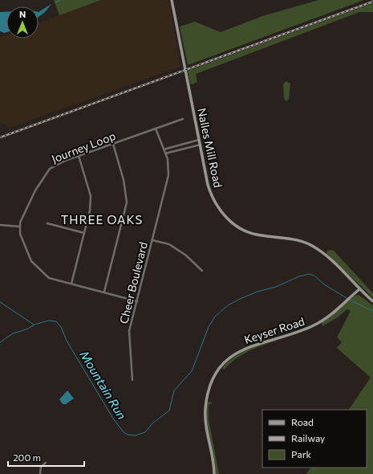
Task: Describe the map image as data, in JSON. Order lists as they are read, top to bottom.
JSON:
{
  "streets": {
    "street": [
      "Journey Loop",
      "Nalles Mill Road",
      "Cheer Boulevard",
      "Keyser Road"
    ]
  },
  "crossings": [
    ["Journey Loop", "Cheer Boulevard"],
    ["Nalles Mill Road", "Keyser Road"]
  ],
  "districts": ["THREE OAKS"],
  "water": ["Mountain Run"],
  "legend": ["Road", "Railway", "Park"],
  "scale_bar": "200 m",
  "north": "top"
}
